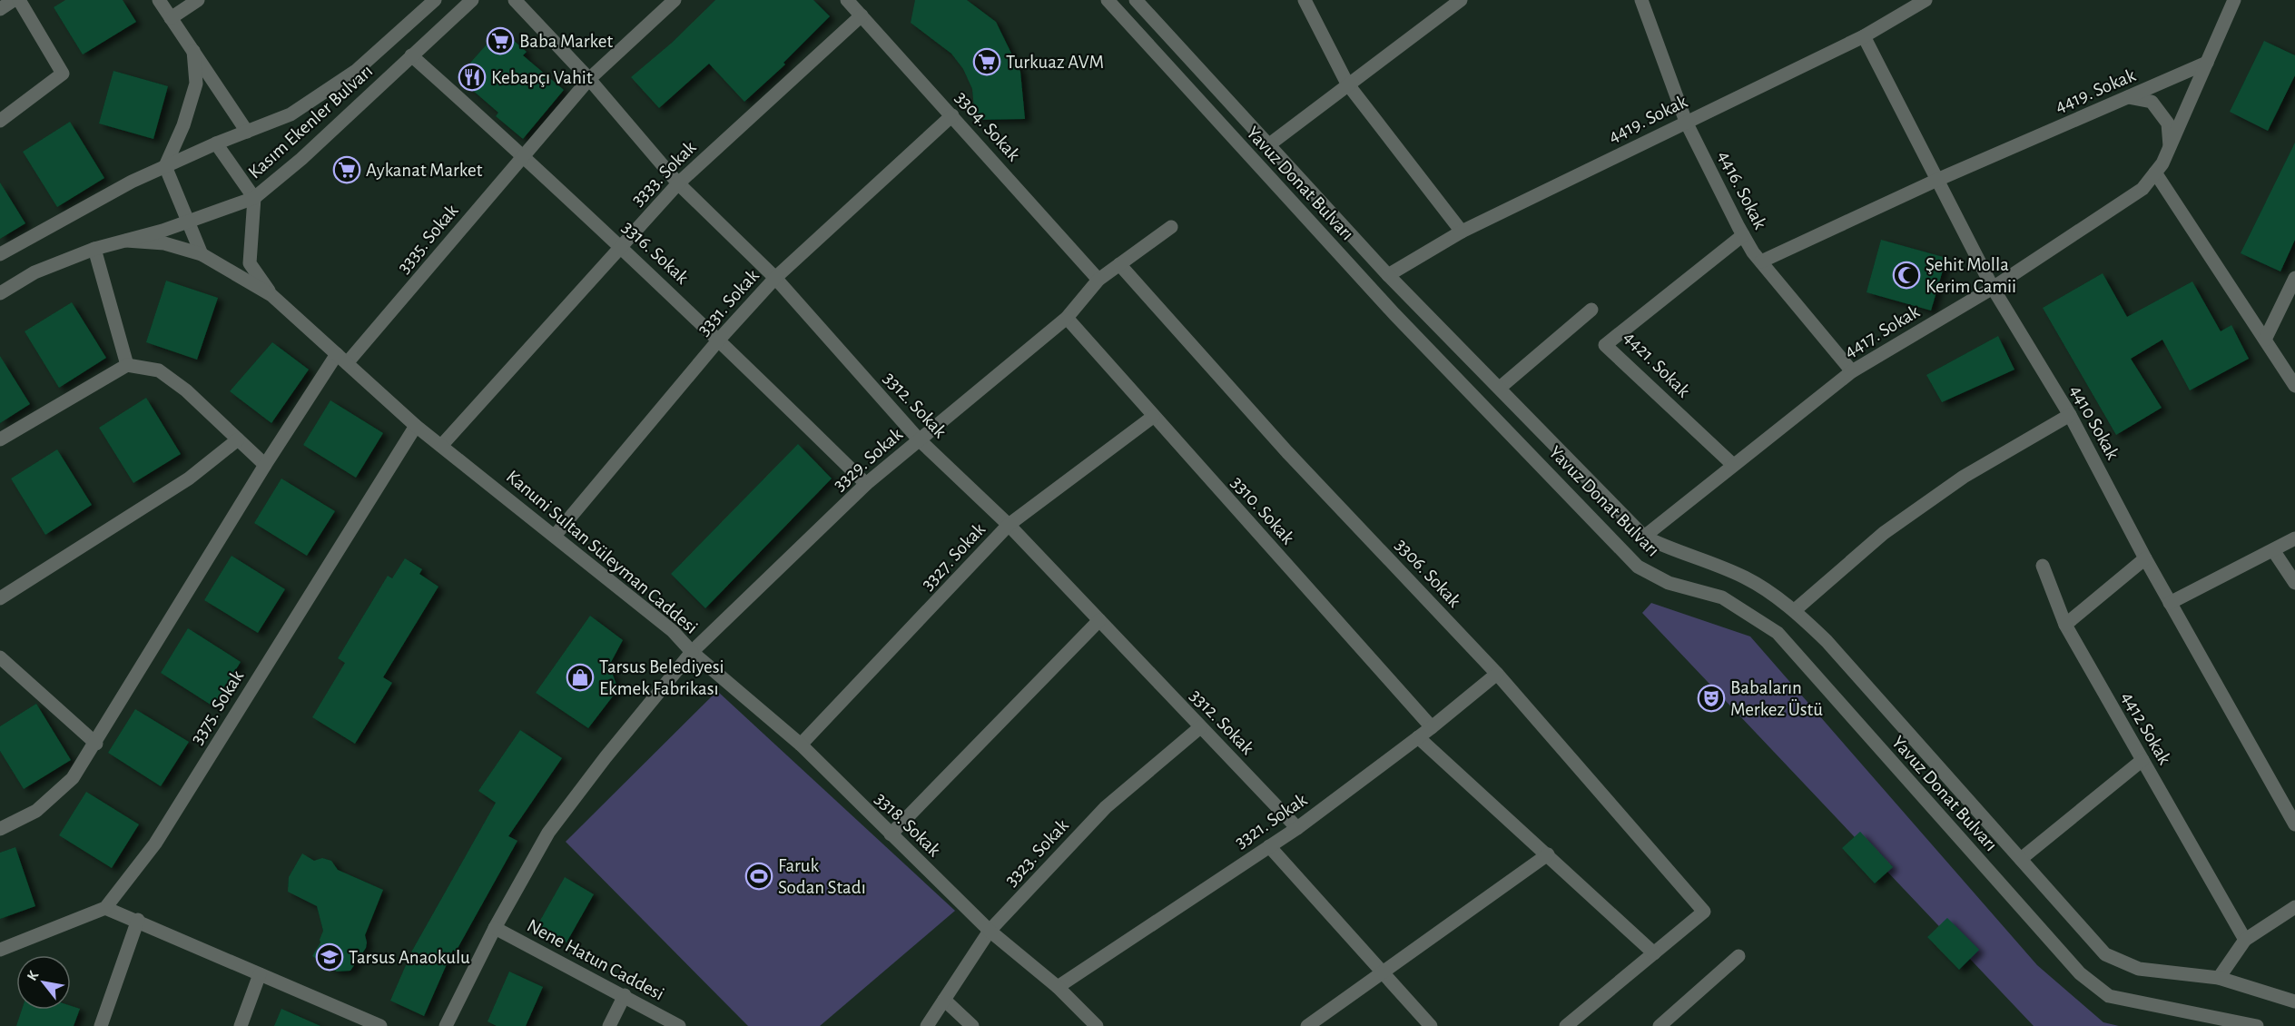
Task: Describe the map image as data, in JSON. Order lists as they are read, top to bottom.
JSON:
{
  "streets": {
    "street": [
      "4419. Sokak",
      "Kasım Ekenler Bulvarı",
      "3304. Sokak",
      "3333. Sokak",
      "Yavuz Donat Bulvarı",
      "4416. Sokak",
      "3335. Sokak",
      "3316. Sokak",
      "3331. Sokak",
      "4417. Sokak",
      "4421. Sokak",
      "3312. Sokak",
      "4410 Sokak",
      "3329. Sokak",
      "3310. Sokak",
      "Kanuni Sultan Süleyman Caddesi",
      "3327. Sokak",
      "3306. Sokak",
      "3375. Sokak",
      "4412 Sokak",
      "3321. Sokak",
      "3318. Sokak",
      "3323. Sokak",
      "Nene Hatun Caddesi"
    ]
  },
  "crossings": [
    ["4419. Sokak", "Yavuz Donat Bulvarı"],
    ["4419. Sokak", "4416. Sokak"],
    ["4419. Sokak", "4417. Sokak"],
    ["4419. Sokak", "4410 Sokak"],
    ["Kasım Ekenler Bulvarı", "3316. Sokak"],
    ["3304. Sokak", "3333. Sokak"],
    ["3304. Sokak", "3331. Sokak"],
    ["3304. Sokak", "3329. Sokak"],
    ["3333. Sokak", "3316. Sokak"],
    ["3333. Sokak", "3312. Sokak"],
    ["3333. Sokak", "Kanuni Sultan Süleyman Caddesi"],
    ["Yavuz Donat Bulvarı", "4417. Sokak"],
    ["4416. Sokak", "4417. Sokak"],
    ["4416. Sokak", "4421. Sokak"],
    ["3335. Sokak", "3316. Sokak"],
    ["3335. Sokak", "3312. Sokak"],
    ["3335. Sokak", "Kanuni Sultan Süleyman Caddesi"],
    ["3316. Sokak", "3331. Sokak"],
    ["3316. Sokak", "3329. Sokak"],
    ["3331. Sokak", "3312. Sokak"],
    ["3331. Sokak", "Kanuni Sultan Süleyman Caddesi"],
    ["4417. Sokak", "4421. Sokak"],
    ["4417. Sokak", "4410 Sokak"],
    ["3312. Sokak", "3329. Sokak"],
    ["3312. Sokak", "3327. Sokak"],
    ["3312. Sokak", "3321. Sokak"],
    ["3312. Sokak", "3323. Sokak"],
    ["3329. Sokak", "3310. Sokak"],
    ["3329. Sokak", "Kanuni Sultan Süleyman Caddesi"],
    ["3329. Sokak", "3306. Sokak"],
    ["3329. Sokak", "3318. Sokak"],
    ["3310. Sokak", "3327. Sokak"],
    ["3310. Sokak", "3321. Sokak"],
    ["Kanuni Sultan Süleyman Caddesi", "3375. Sokak"],
    ["Kanuni Sultan Süleyman Caddesi", "3318. Sokak"],
    ["Kanuni Sultan Süleyman Caddesi", "Nene Hatun Caddesi"],
    ["3327. Sokak", "3318. Sokak"],
    ["3306. Sokak", "3321. Sokak"],
    ["3321. Sokak", "3318. Sokak"],
    ["3318. Sokak", "3323. Sokak"]
  ],
  "places": {
    "supermarket": ["Baba Market", "Turkuaz AVM", "Aykanat Market"],
    "restaurant": ["Kebapçı Vahit"],
    "mosque": ["Şehit Molla Kerim Camii"],
    "shop": ["Tarsus Belediyesi Ekmek Fabrikası"],
    "theatre": ["Babaların Merkez Üstü"],
    "sports": ["Faruk Sodan Stadı"],
    "school or university": ["Tarsus Anaokulu"]
  },
  "north": "top left"
}
